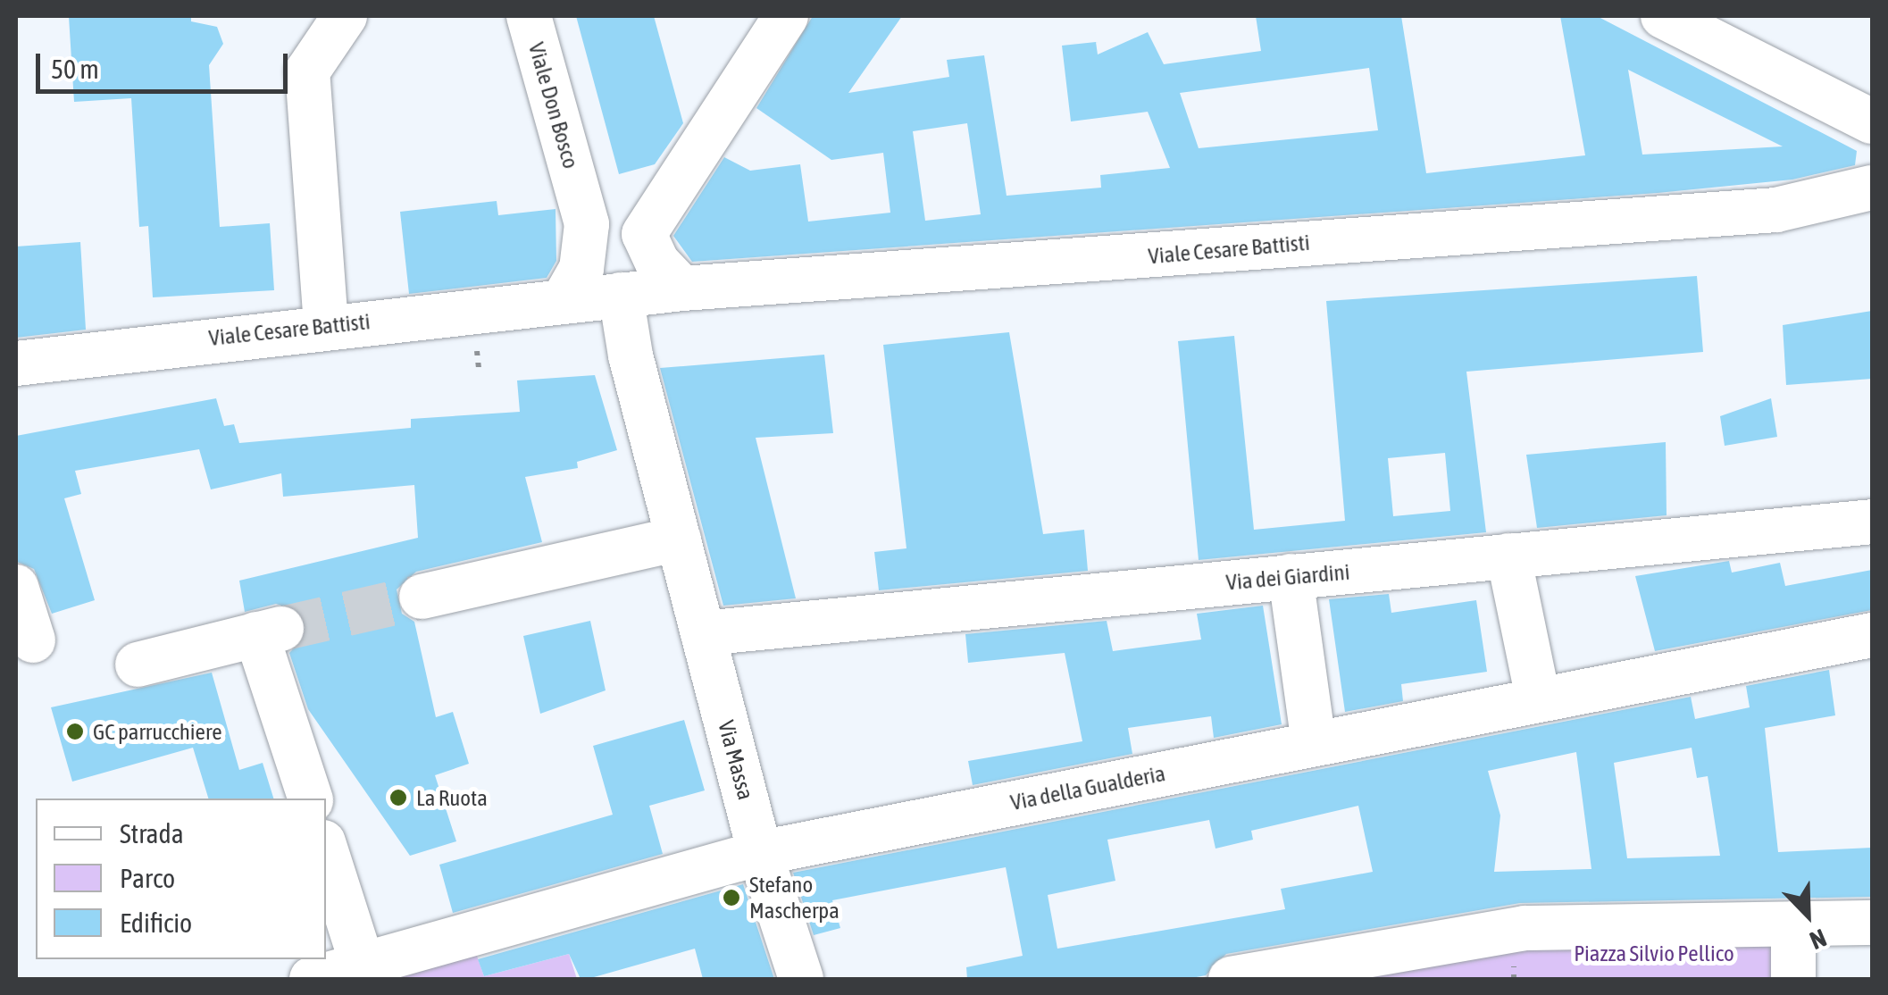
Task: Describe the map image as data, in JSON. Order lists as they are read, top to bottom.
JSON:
{
  "streets": {
    "street": [
      "Viale Don Bosco",
      "Viale Cesare Battisti",
      "Via dei Giardini",
      "Via Massa",
      "Via della Gualderia"
    ]
  },
  "crossings": [
    ["Viale Don Bosco", "Viale Cesare Battisti"],
    ["Viale Cesare Battisti", "Via Massa"],
    ["Via dei Giardini", "Via Massa"],
    ["Via Massa", "Via della Gualderia"]
  ],
  "parks": ["Piazza Silvio Pellico"],
  "places": ["GC parrucchiere", "La Ruota", "Stefano Mascherpa"],
  "legend": ["Strada", "Parco", "Edificio"],
  "scale_bar": "50 m",
  "north": "bottom right"
}
